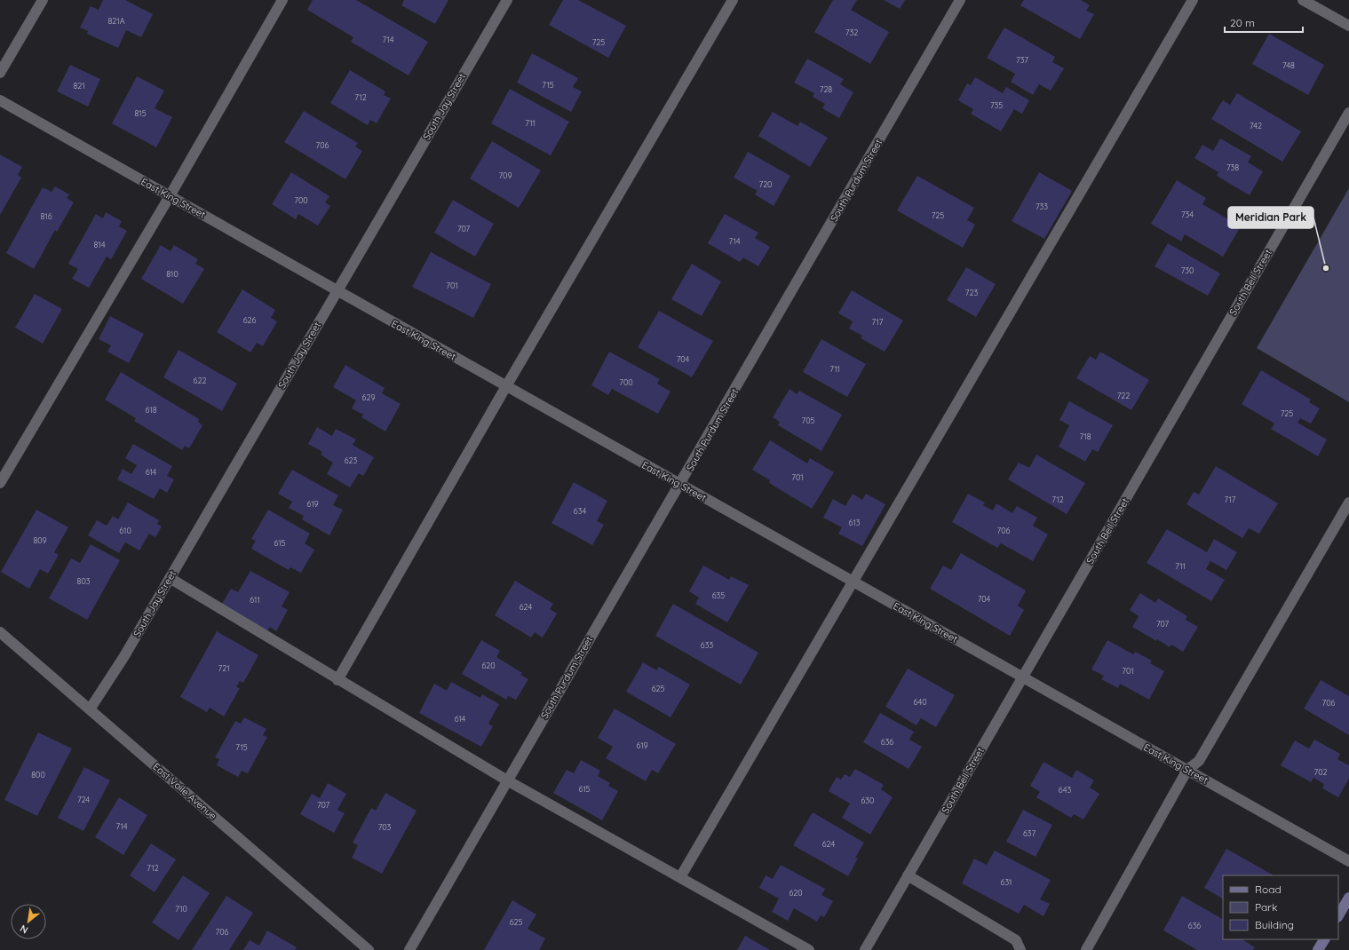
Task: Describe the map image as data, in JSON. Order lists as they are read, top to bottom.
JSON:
{
  "streets": {
    "street": [
      "South Jay Street",
      "South Purdum Street",
      "East King Street",
      "South Bell Street",
      "East Vaile Avenue"
    ]
  },
  "crossings": [
    ["South Jay Street", "East King Street"],
    ["South Jay Street", "East Vaile Avenue"],
    ["South Purdum Street", "East King Street"],
    ["East King Street", "South Bell Street"]
  ],
  "places": ["Meridian Park"],
  "house_numbers": [
    "821A",
    "732",
    "714",
    "725",
    "737",
    "748",
    "715",
    "821",
    "728",
    "712",
    "735",
    "815",
    "711",
    "742",
    "706",
    "738",
    "709",
    "720",
    "700",
    "733",
    "734",
    "725",
    "816",
    "707",
    "714",
    "814",
    "730",
    "810",
    "701",
    "723",
    "626",
    "717",
    "704",
    "711",
    "622",
    "700",
    "722",
    "629",
    "618",
    "725",
    "705",
    "718",
    "623",
    "614",
    "701",
    "712",
    "717",
    "619",
    "634",
    "613",
    "610",
    "706",
    "809",
    "615",
    "711",
    "803",
    "635",
    "704",
    "611",
    "624",
    "707",
    "633",
    "620",
    "721",
    "701",
    "625",
    "640",
    "706",
    "614",
    "636",
    "619",
    "715",
    "702",
    "800",
    "615",
    "643",
    "724",
    "630",
    "707",
    "714",
    "703",
    "637",
    "624",
    "712",
    "631",
    "620",
    "710",
    "625",
    "636",
    "706"
  ],
  "legend": ["Road", "Park", "Building"],
  "scale_bar": "20 m",
  "north": "bottom left"
}
